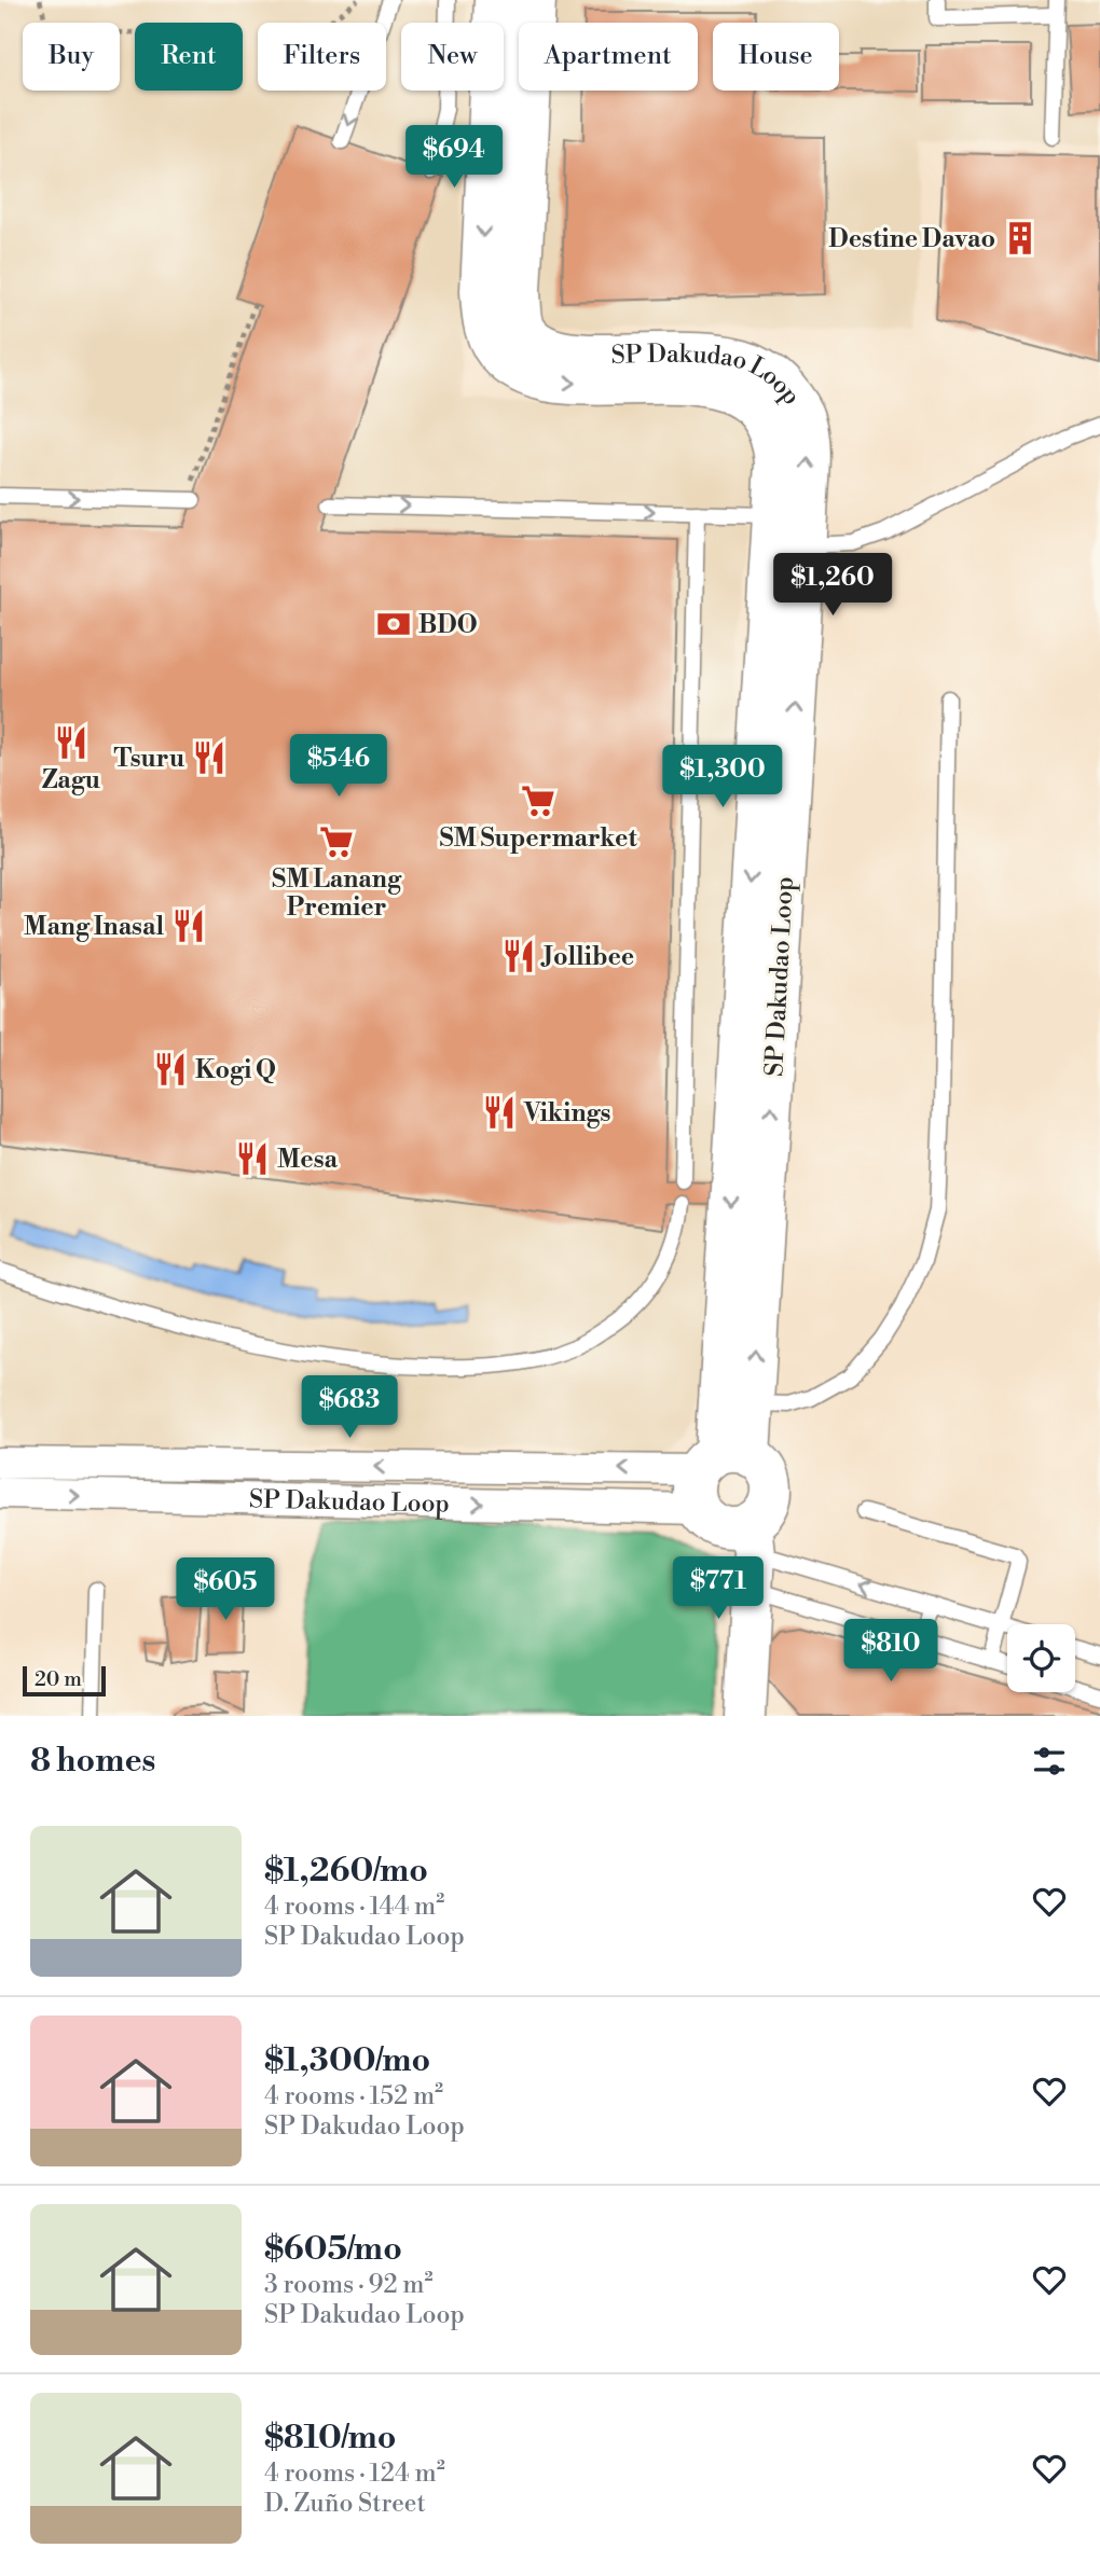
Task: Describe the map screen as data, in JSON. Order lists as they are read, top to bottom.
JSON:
{
  "streets": {
    "street": ["SP Dakudao Loop"]
  },
  "places": {
    "building": ["Destine Davao"],
    "bank": ["BDO"],
    "restaurant": [
      "Zagu",
      "Tsuru",
      "Mang Inasal",
      "Jollibee",
      "Kogi Q",
      "Vikings",
      "Mesa"
    ],
    "supermarket": ["SM Supermarket", "SM Lanang Premier"]
  },
  "scale_bar": "20 m",
  "page": {
    "chip": [
      "Buy",
      "Rent",
      "Filters",
      "New",
      "Apartment",
      "House"
    ],
    "price": [
      "$694",
      "$1,260",
      "$546",
      "$1,300",
      "$683",
      "$771",
      "$605",
      "$810"
    ],
    "scale": "20 m",
    "heading": "8 homes",
    "list": [
      {
        "name": "$1,260/mo",
        "note": "4 rooms · 144 m² · SP Dakudao Loop"
      },
      {
        "name": "$1,300/mo",
        "note": "4 rooms · 152 m² · SP Dakudao Loop"
      },
      {
        "name": "$605/mo",
        "note": "3 rooms · 92 m² · SP Dakudao Loop"
      },
      {
        "name": "$810/mo",
        "note": "4 rooms · 124 m² · D. Zuño Street"
      }
    ]
  }
}
